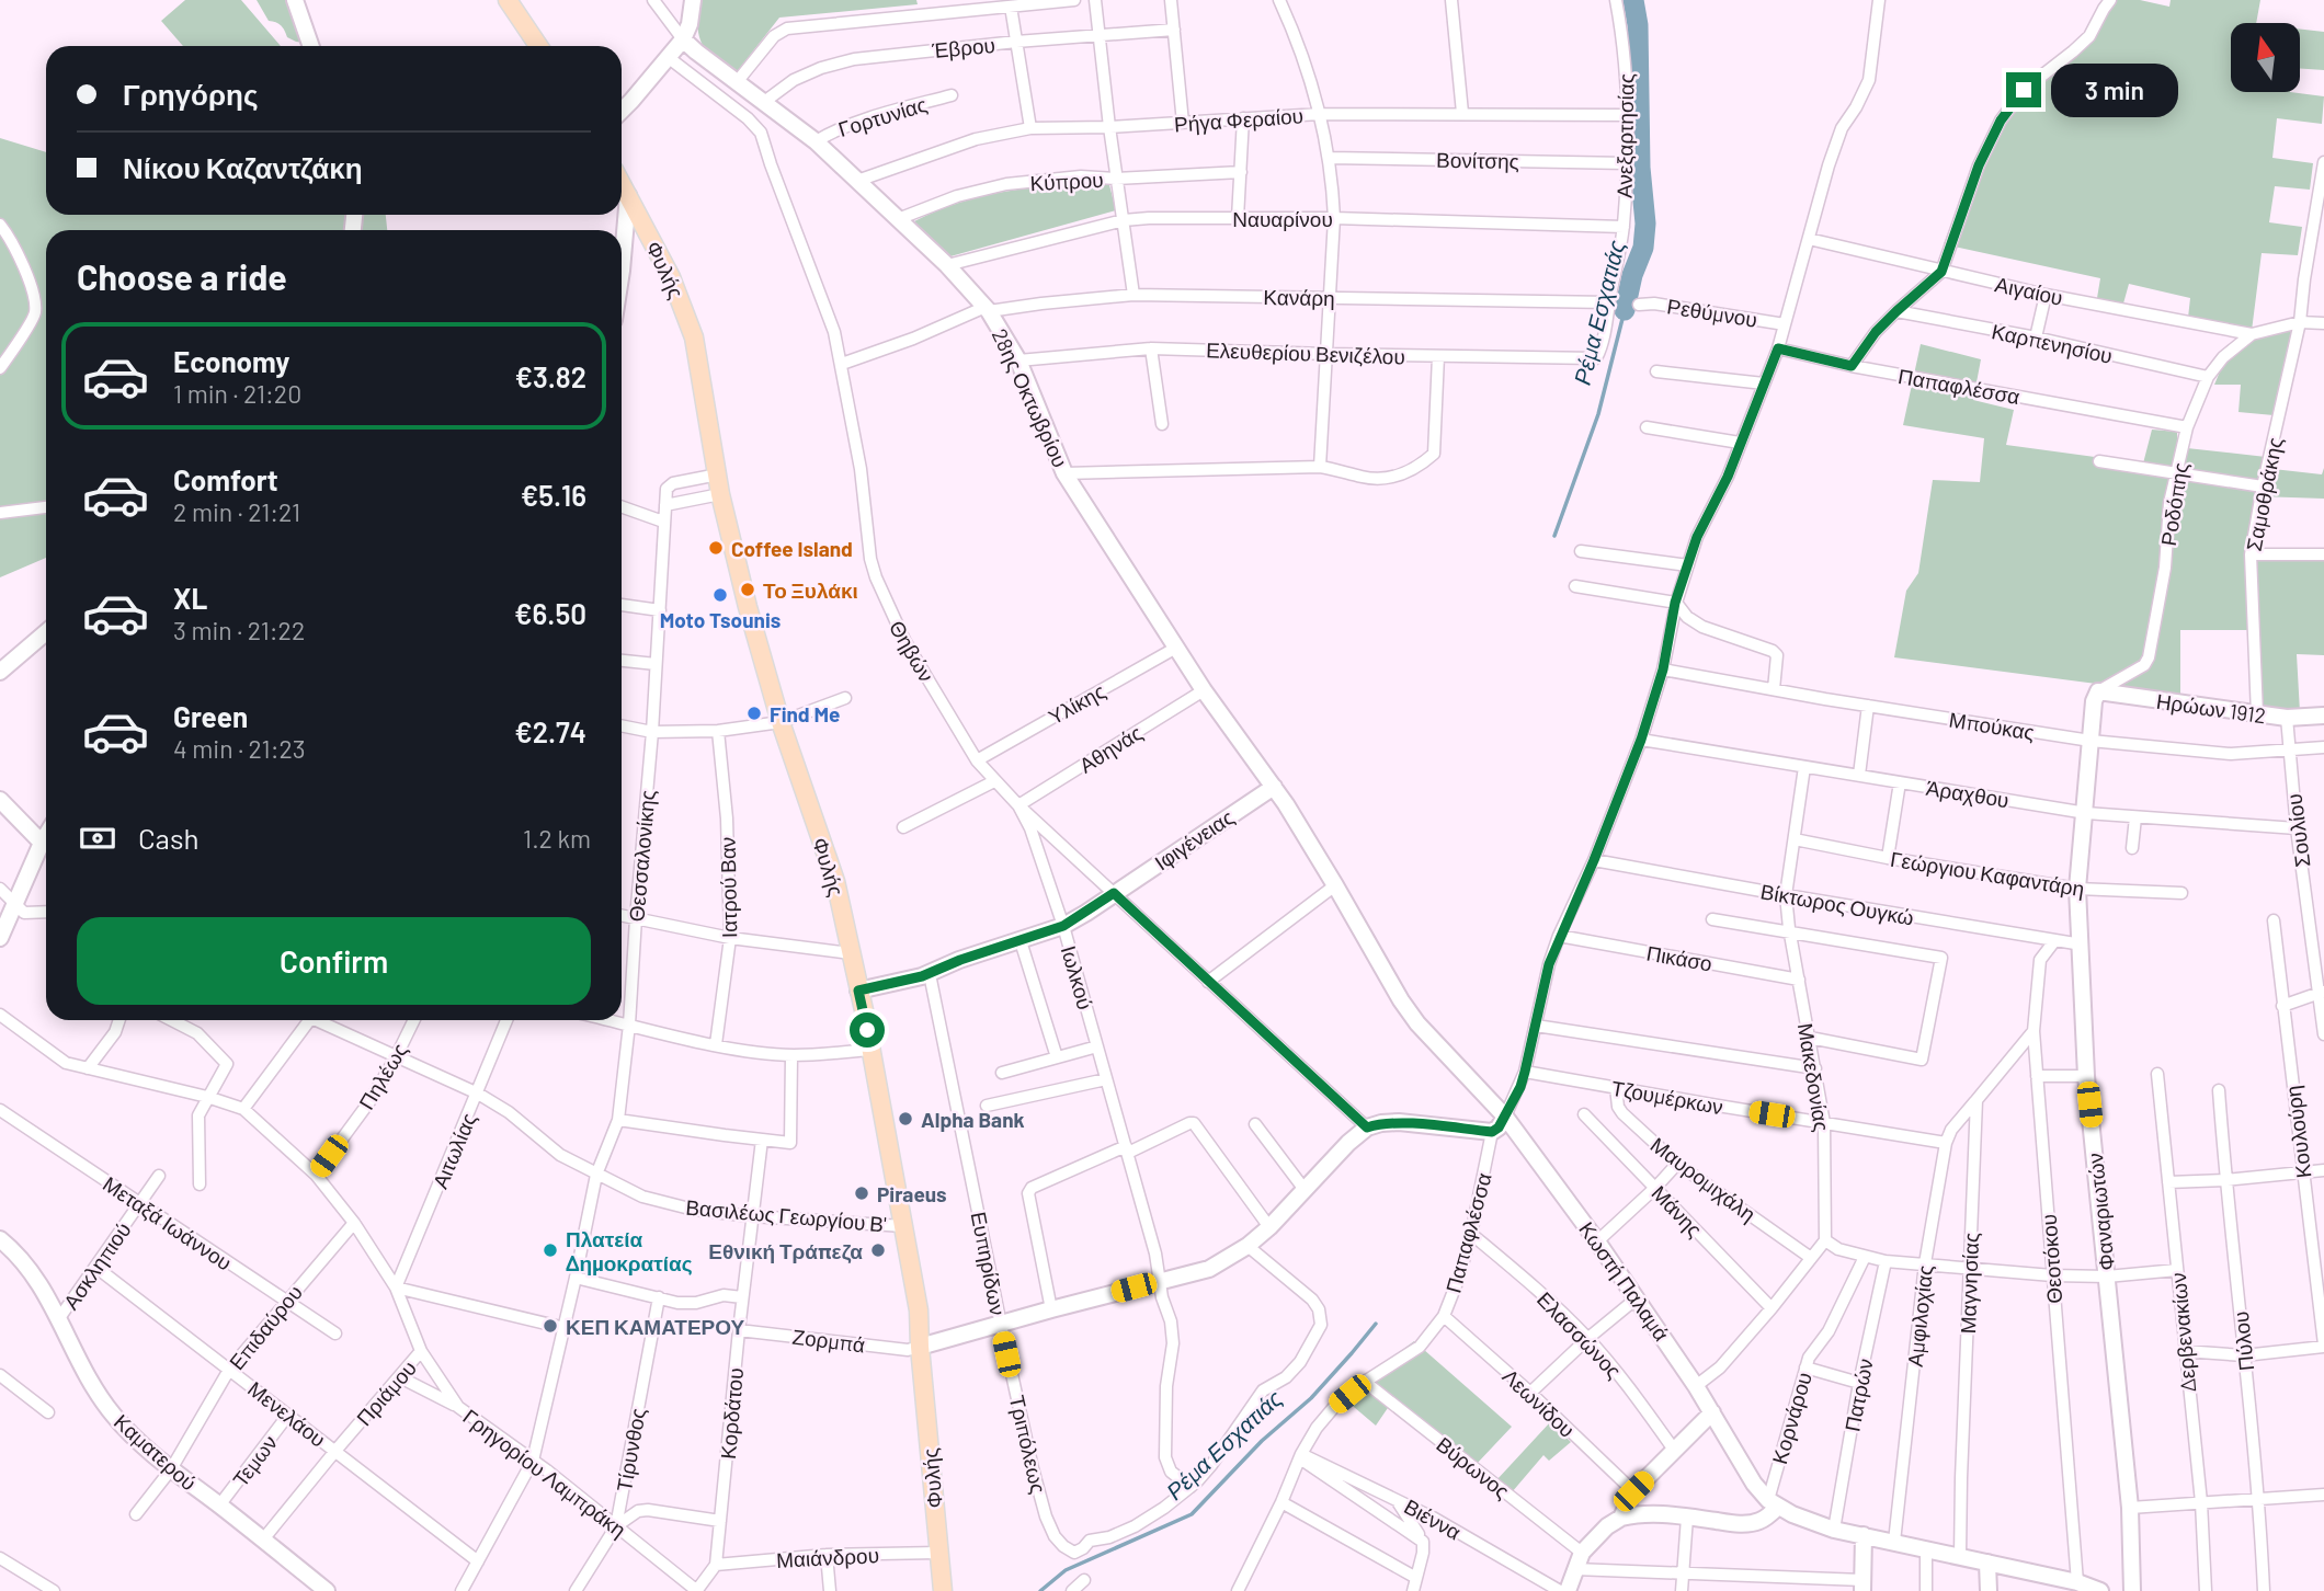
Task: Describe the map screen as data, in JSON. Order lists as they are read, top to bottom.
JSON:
{
  "streets": {
    "main road": ["Φυλής"],
    "street": [
      "Έβρου",
      "Γορτυνίας",
      "Ρήγα Φεραίου",
      "Ανεξαρτησίας",
      "Βονίτσης",
      "Κύπρου",
      "Ναυαρίνου",
      "Αιγαίου",
      "Κανάρη",
      "Ρεθύμνου",
      "Καρπενησίου",
      "Ελευθερίου Βενιζέλου",
      "Παπαφλέσσα",
      "28ης Οκτωβρίου",
      "Σαμοθράκης",
      "Ροδόπης",
      "Θηβών",
      "Υλίκης",
      "Ηρώων 1912",
      "Μπούκας",
      "Αθηνάς",
      "Άραχθου",
      "Σουλίου",
      "Ιφιγένειας",
      "Θεσσαλονίκης",
      "Γεώργιου Καφαντάρη",
      "Ιατρού Βαν",
      "Βίκτωρος Ουγκώ",
      "Πικάσο",
      "Ιωλκού",
      "Πηλέως",
      "Μακεδονίας",
      "Τζουμέρκων",
      "Κουλούρη",
      "Αιτωλίας",
      "Μαυρομιχάλη",
      "Μάνης",
      "Φαναριωτών",
      "Βασιλέως Γεωργίου Β'",
      "Μεταξά Ιωάννου",
      "Θεοτόκου",
      "Ευπηρίδων",
      "Ασκληπιού",
      "Κωστή Παλαμά",
      "Μαγνησίας",
      "Αμφιλοχίας",
      "Επιδαύρου",
      "Δερβενακίων",
      "Ελασσώνος",
      "Ζορμπά",
      "Πύλου",
      "Πριάμου",
      "Πατρών",
      "Λεωνίδου",
      "Μενελάου",
      "Κορδάτου",
      "Κορνάρου",
      "Τριπόλεως",
      "Τίρυνθος",
      "Καματερού",
      "Τεμων",
      "Βύρωνος",
      "Γρηγορίου Λαμπράκη",
      "Βιέννα",
      "Μαιάνδρου"
    ]
  },
  "crossings": [
    ["Έβρου", "28ης Οκτωβρίου"],
    ["Γορτυνίας", "28ης Οκτωβρίου"],
    ["Ρήγα Φεραίου", "Ανεξαρτησίας"],
    ["Ρήγα Φεραίου", "28ης Οκτωβρίου"],
    ["Ανεξαρτησίας", "Βονίτσης"],
    ["Ανεξαρτησίας", "Ναυαρίνου"],
    ["Ανεξαρτησίας", "Κανάρη"],
    ["Ανεξαρτησίας", "Ελευθερίου Βενιζέλου"],
    ["Κύπρου", "28ης Οκτωβρίου"],
    ["Ναυαρίνου", "28ης Οκτωβρίου"],
    ["Φυλής", "Βασιλέως Γεωργίου Β'"],
    ["Φυλής", "Ζορμπά"],
    ["Φυλής", "Μαιάνδρου"],
    ["Αιγαίου", "Ροδόπης"],
    ["Κανάρη", "28ης Οκτωβρίου"],
    ["Κανάρη", "Θηβών"],
    ["Καρπενησίου", "Ροδόπης"],
    ["Ελευθερίου Βενιζέλου", "28ης Οκτωβρίου"],
    ["Παπαφλέσσα", "Ροδόπης"],
    ["Παπαφλέσσα", "Μπούκας"],
    ["Παπαφλέσσα", "Άραχθου"],
    ["Παπαφλέσσα", "Βίκτωρος Ουγκώ"],
    ["Παπαφλέσσα", "Πικάσο"],
    ["Παπαφλέσσα", "Τζουμέρκων"],
    ["Παπαφλέσσα", "Κωστή Παλαμά"],
    ["Παπαφλέσσα", "Ελασσώνος"],
    ["Παπαφλέσσα", "Λεωνίδου"],
    ["Παπαφλέσσα", "Βύρωνος"],
    ["Παπαφλέσσα", "Βιέννα"],
    ["28ης Οκτωβρίου", "Υλίκης"],
    ["28ης Οκτωβρίου", "Αθηνάς"],
    ["28ης Οκτωβρίου", "Ιφιγένειας"],
    ["28ης Οκτωβρίου", "Κωστή Παλαμά"],
    ["Σαμοθράκης", "Ροδόπης"],
    ["Σαμοθράκης", "Ηρώων 1912"],
    ["Ροδόπης", "Ηρώων 1912"],
    ["Θηβών", "Υλίκης"],
    ["Θηβών", "Αθηνάς"],
    ["Θηβών", "Ιφιγένειας"],
    ["Θηβών", "Ιωλκού"],
    ["Θηβών", "Ευπηρίδων"],
    ["Ηρώων 1912", "Σουλίου"],
    ["Μπούκας", "Σουλίου"],
    ["Μπούκας", "Φαναριωτών"],
    ["Αθηνάς", "Ιωλκού"],
    ["Άραχθου", "Σουλίου"],
    ["Άραχθου", "Μακεδονίας"],
    ["Άραχθου", "Φαναριωτών"],
    ["Ιφιγένειας", "Ιωλκού"],
    ["Ιφιγένειας", "Κωστή Παλαμά"],
    ["Θεσσαλονίκης", "Βασιλέως Γεωργίου Β'"],
    ["Θεσσαλονίκης", "Μενελάου"],
    ["Θεσσαλονίκης", "Γρηγορίου Λαμπράκη"],
    ["Γεώργιου Καφαντάρη", "Μακεδονίας"],
    ["Γεώργιου Καφαντάρη", "Φαναριωτών"],
    ["Βίκτωρος Ουγκώ", "Μακεδονίας"],
    ["Βίκτωρος Ουγκώ", "Φαναριωτών"],
    ["Βίκτωρος Ουγκώ", "Θεοτόκου"],
    ["Πικάσο", "Μακεδονίας"],
    ["Ιωλκού", "Ευπηρίδων"],
    ["Ιωλκού", "Τριπόλεως"],
    ["Πηλέως", "Βασιλέως Γεωργίου Β'"],
    ["Πηλέως", "Γρηγορίου Λαμπράκη"],
    ["Μακεδονίας", "Τζουμέρκων"],
    ["Τζουμέρκων", "Μαυρομιχάλη"],
    ["Τζουμέρκων", "Αμφιλοχίας"],
    ["Αιτωλίας", "Βασιλέως Γεωργίου Β'"],
    ["Αιτωλίας", "Γρηγορίου Λαμπράκη"],
    ["Βασιλέως Γεωργίου Β'", "Κορδάτου"],
    ["Μεταξά Ιωάννου", "Ασκληπιού"],
    ["Μεταξά Ιωάννου", "Επιδαύρου"],
    ["Θεοτόκου", "Κωστή Παλαμά"],
    ["Ευπηρίδων", "Τριπόλεως"],
    ["Ασκληπιού", "Μενελάου"],
    ["Ασκληπιού", "Καματερού"],
    ["Κωστή Παλαμά", "Μαγνησίας"],
    ["Κωστή Παλαμά", "Αμφιλοχίας"],
    ["Κωστή Παλαμά", "Πατρών"],
    ["Κωστή Παλαμά", "Κορνάρου"],
    ["Μαγνησίας", "Αμφιλοχίας"],
    ["Επιδαύρου", "Μενελάου"],
    ["Επιδαύρου", "Καματερού"],
    ["Επιδαύρου", "Γρηγορίου Λαμπράκη"],
    ["Ζορμπά", "Κορδάτου"],
    ["Πριάμου", "Μενελάου"],
    ["Πριάμου", "Καματερού"],
    ["Πριάμου", "Γρηγορίου Λαμπράκη"],
    ["Μενελάου", "Τεμων"],
    ["Κορδάτου", "Μαιάνδρου"],
    ["Τίρυνθος", "Γρηγορίου Λαμπράκη"],
    ["Καματερού", "Τεμων"]
  ],
  "water": ["Ρέμα Εσχατιάς"],
  "places": [
    "Coffee Island",
    "Το Ξυλάκι",
    "Moto Tsounis",
    "Find Me",
    "Alpha Bank",
    "Piraeus",
    "Πλατεία Δημοκρατίας",
    "Εθνική Τράπεζα",
    "ΚΕΠ ΚΑΜΑΤΕΡΟΥ"
  ],
  "north": "top",
  "page": {
    "banner": ["Γρηγόρης", "Νίκου Καζαντζάκη"],
    "bubble": "3 min",
    "heading": "Choose a ride",
    "list": [
      {
        "name": "Economy",
        "note": "1 min · 21:20",
        "value": "€3.82"
      },
      {
        "name": "Comfort",
        "note": "2 min · 21:21",
        "value": "€5.16"
      },
      {
        "name": "XL",
        "note": "3 min · 21:22",
        "value": "€6.50"
      },
      {
        "name": "Green",
        "note": "4 min · 21:23",
        "value": "€2.74"
      }
    ],
    "pay": ["Cash", "1.2 km"],
    "buttons": "Confirm"
  }
}
